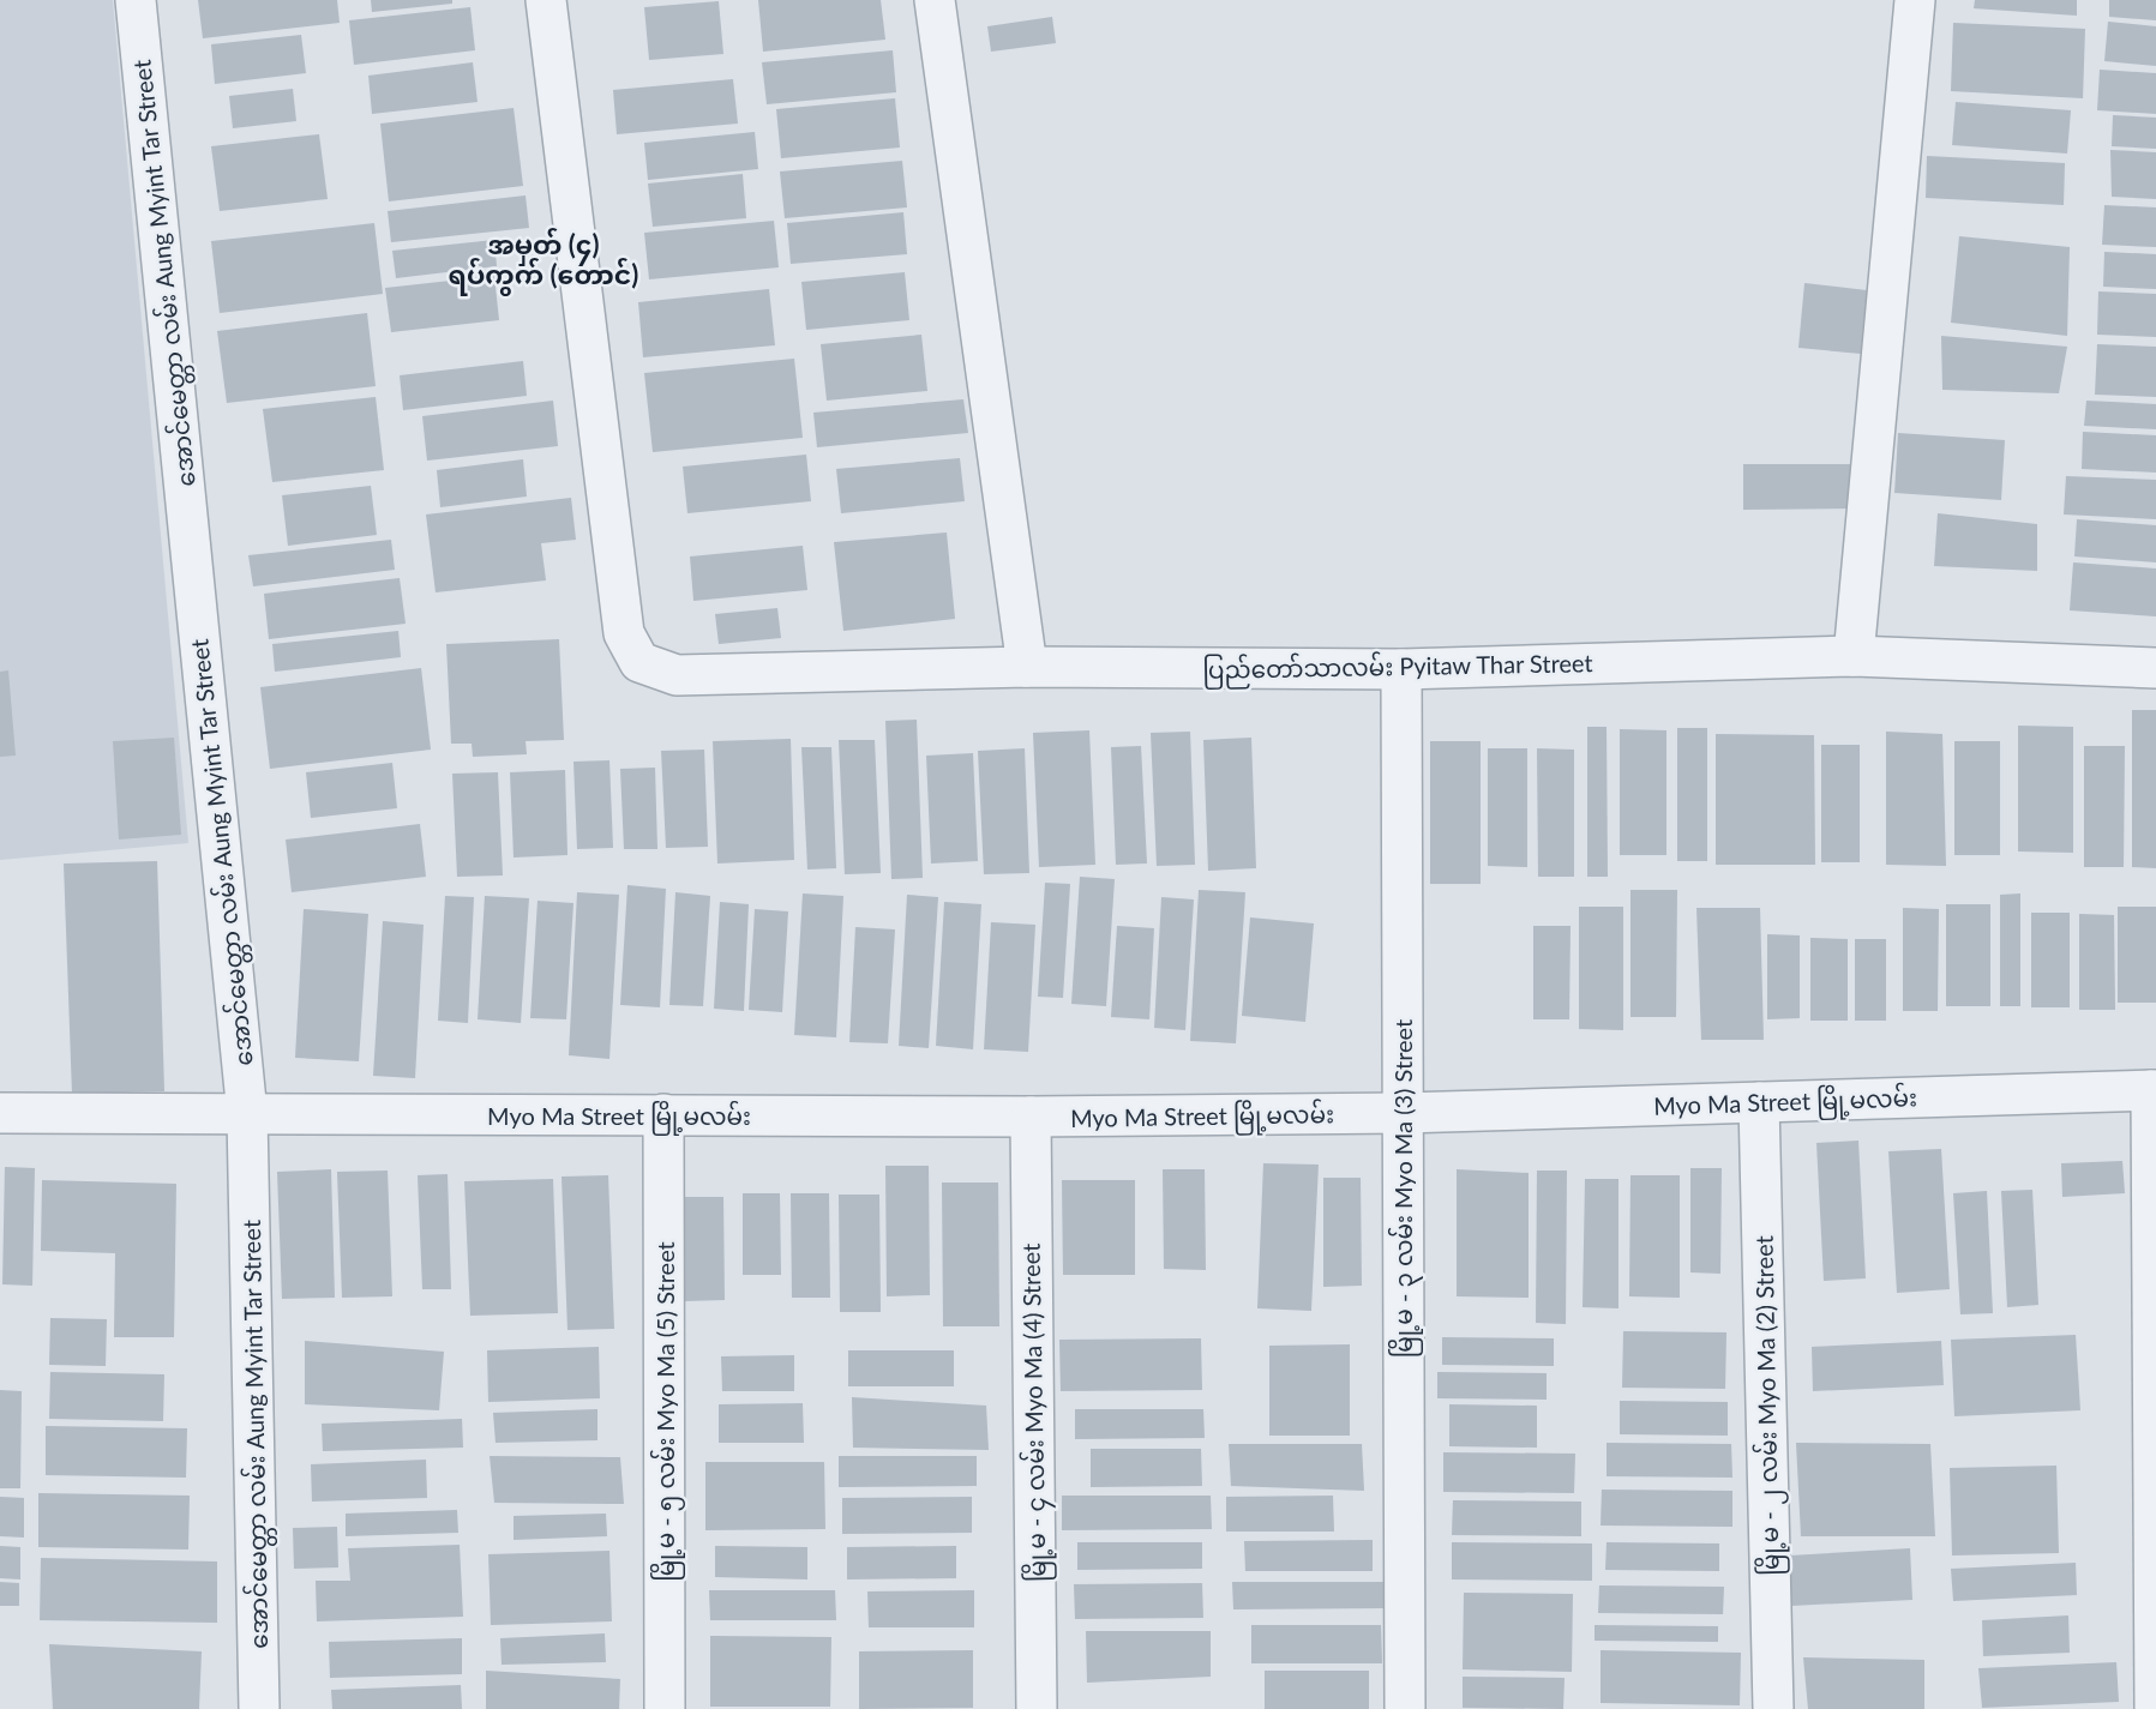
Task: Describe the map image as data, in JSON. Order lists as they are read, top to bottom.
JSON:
{
  "streets": {
    "street": [
      "အောင်မေတ္တာ လမ်း Aung Myint Tar Street",
      "ပြည်တော်သာလမ်း Pyitaw Thar Street",
      "Myo Ma Street မြို့မလမ်း",
      "မြို့မ - ၃ လမ်း Myo Ma (3) Street",
      "မြို့မ - ၂ လမ်း Myo Ma (2) Street",
      "မြို့မ - ၅ လမ်း Myo Ma (5) Street",
      "မြို့မ - ၄ လမ်း Myo Ma (4) Street"
    ]
  },
  "crossings": [
    ["အောင်မေတ္တာ လမ်း Aung Myint Tar Street", "Myo Ma Street မြို့မလမ်း"],
    ["ပြည်တော်သာလမ်း Pyitaw Thar Street", "မြို့မ - ၃ လမ်း Myo Ma (3) Street"],
    ["Myo Ma Street မြို့မလမ်း", "မြို့မ - ၃ လမ်း Myo Ma (3) Street"],
    ["Myo Ma Street မြို့မလမ်း", "မြို့မ - ၂ လမ်း Myo Ma (2) Street"],
    ["Myo Ma Street မြို့မလမ်း", "မြို့မ - ၅ လမ်း Myo Ma (5) Street"],
    ["Myo Ma Street မြို့မလမ်း", "မြို့မ - ၄ လမ်း Myo Ma (4) Street"]
  ],
  "districts": ["အမှတ် (၄) ရပ်ကွက် (တောင်)"]
}
